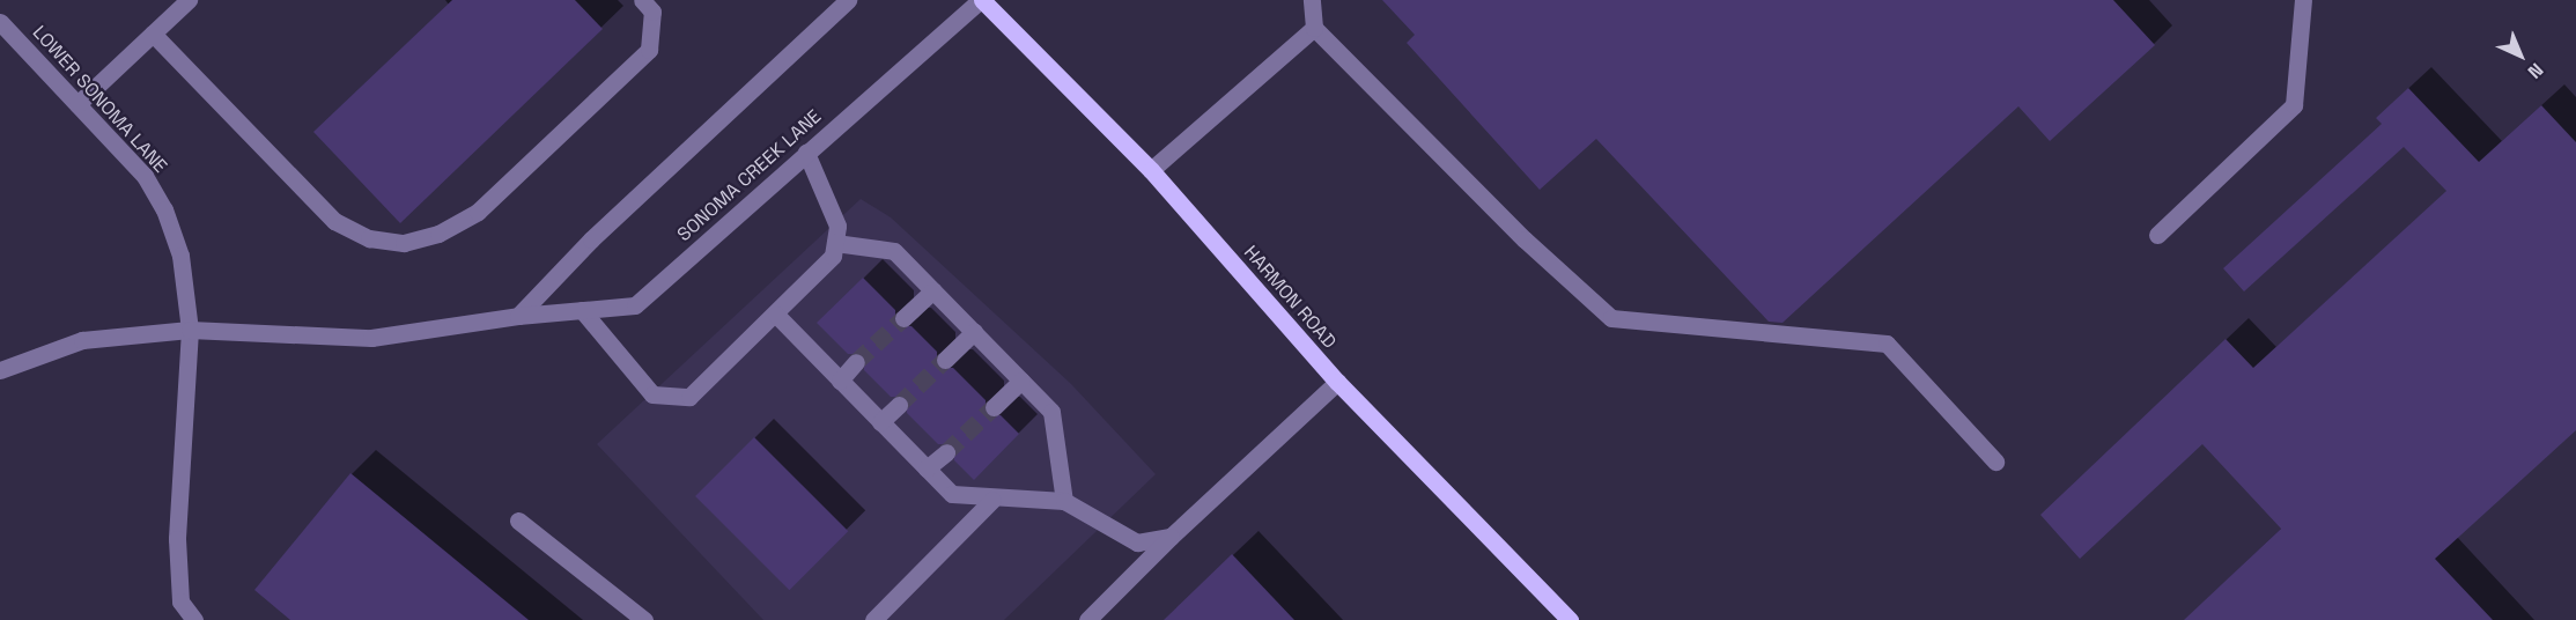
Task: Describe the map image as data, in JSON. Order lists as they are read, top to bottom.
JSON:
{
  "streets": {
    "main road": ["HARMON ROAD"],
    "street": ["LOWER SONOMA LANE", "SONOMA CREEK LANE"]
  },
  "crossings": [
    ["LOWER SONOMA LANE", "SONOMA CREEK LANE"],
    ["SONOMA CREEK LANE", "HARMON ROAD"]
  ],
  "north": "bottom right"
}
